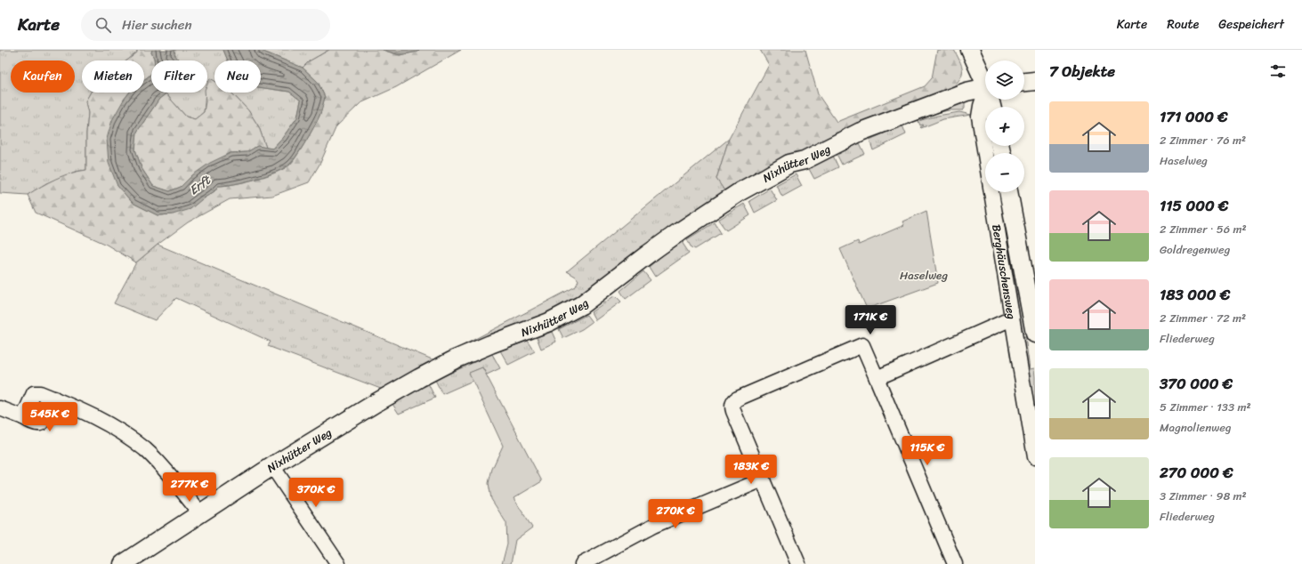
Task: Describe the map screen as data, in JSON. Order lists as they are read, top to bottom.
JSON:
{
  "streets": {
    "main road": ["Nixhütter Weg", "Berghäuschensweg"]
  },
  "water": ["Erft"],
  "parks": ["Haselweg"],
  "page": {
    "header": "Karte",
    "search": "Hier suchen",
    "nav": ["Karte", "Route", "Gespeichert"],
    "heading": "7 Objekte",
    "map_buttons": ["+", "−"],
    "chip": [
      "Kaufen",
      "Mieten",
      "Filter",
      "Neu"
    ],
    "list": [
      {
        "name": "171 000 €",
        "note": "2 Zimmer · 76 m² · Haselweg"
      },
      {
        "name": "115 000 €",
        "note": "2 Zimmer · 56 m² · Goldregenweg"
      },
      {
        "name": "183 000 €",
        "note": "2 Zimmer · 72 m² · Fliederweg"
      },
      {
        "name": "370 000 €",
        "note": "5 Zimmer · 133 m² · Magnolienweg"
      },
      {
        "name": "270 000 €",
        "note": "3 Zimmer · 98 m² · Fliederweg"
      }
    ],
    "price": [
      "171K €",
      "545K €",
      "115K €",
      "183K €",
      "277K €",
      "370K €",
      "270K €"
    ]
  }
}
